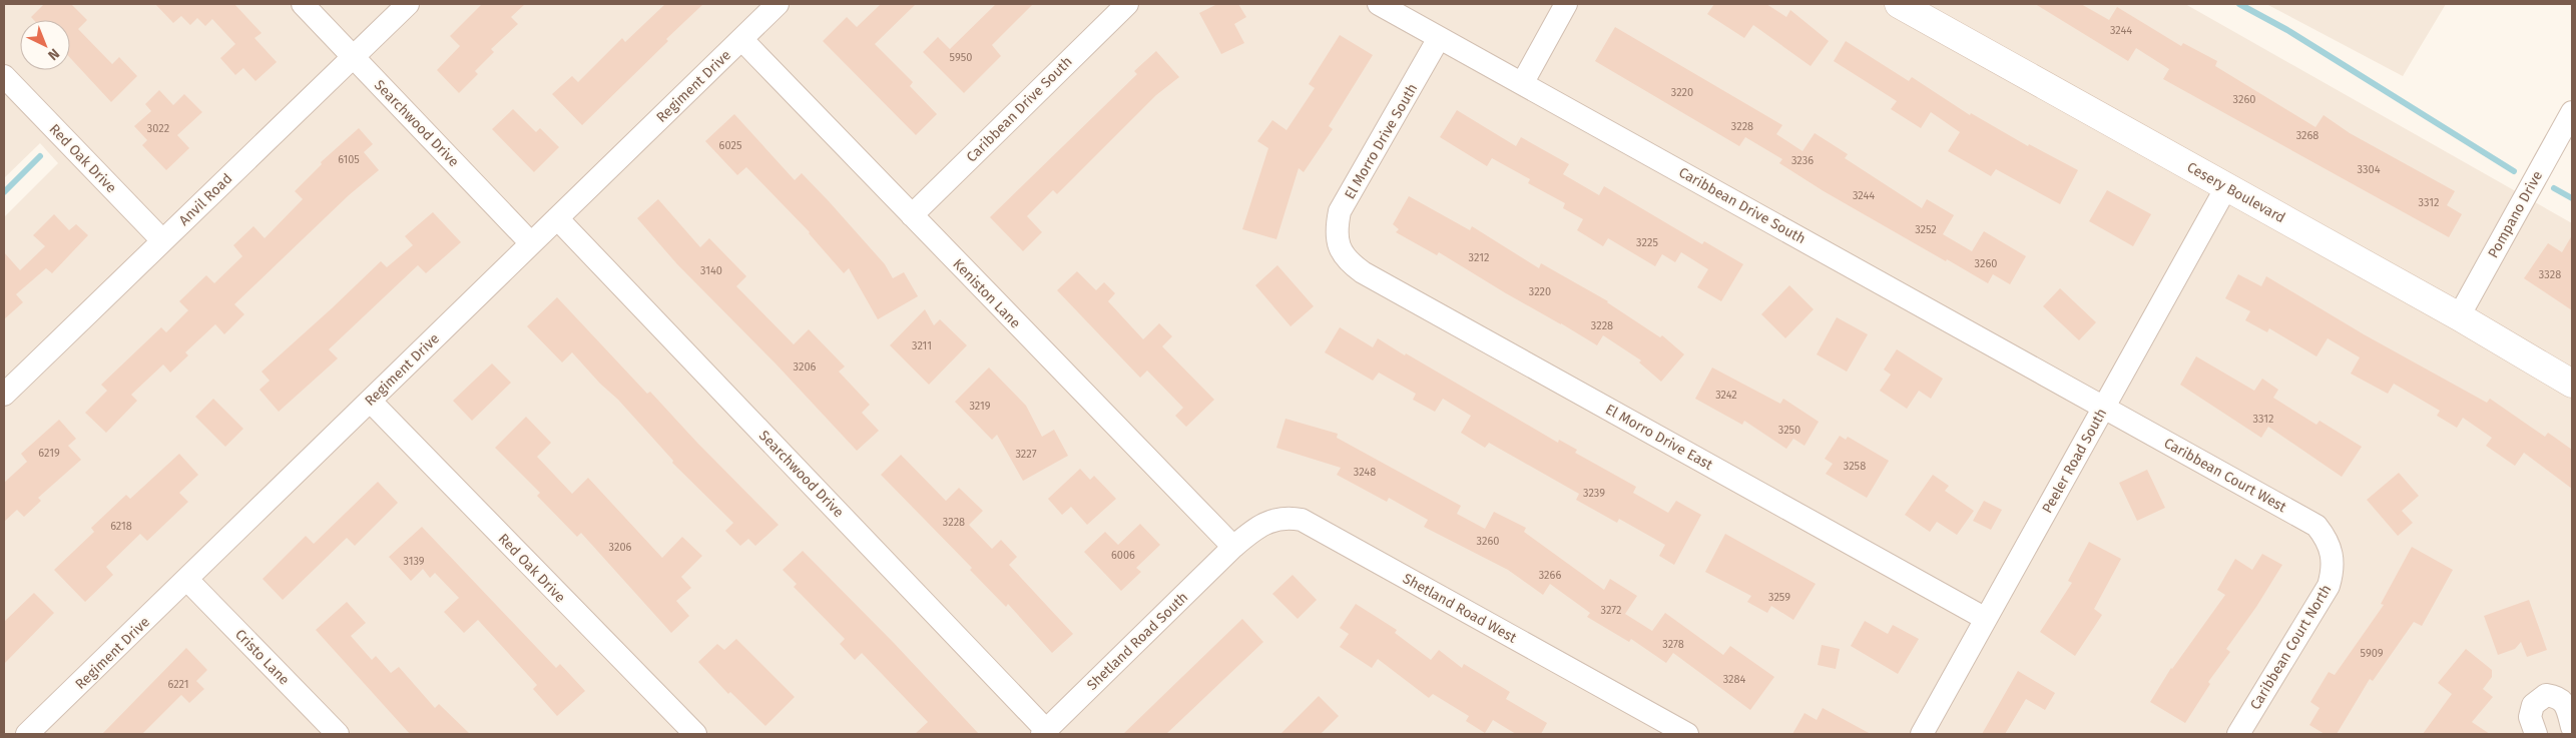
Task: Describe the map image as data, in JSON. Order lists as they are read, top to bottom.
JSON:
{
  "streets": {
    "main road": ["Cesery Boulevard"],
    "street": [
      "Regiment Drive",
      "Caribbean Drive South",
      "Searchwood Drive",
      "El Morro Drive South",
      "Red Oak Drive",
      "Anvil Road",
      "Pompano Drive",
      "Keniston Lane",
      "El Morro Drive East",
      "Peeler Road South",
      "Caribbean Court West",
      "Shetland Road West",
      "Shetland Road South",
      "Caribbean Court North",
      "Cristo Lane"
    ]
  },
  "crossings": [
    ["Regiment Drive", "Searchwood Drive"],
    ["Regiment Drive", "Red Oak Drive"],
    ["Regiment Drive", "Keniston Lane"],
    ["Regiment Drive", "Cristo Lane"],
    ["Caribbean Drive South", "El Morro Drive South"],
    ["Caribbean Drive South", "Keniston Lane"],
    ["Caribbean Drive South", "Peeler Road South"],
    ["Caribbean Drive South", "Caribbean Court West"],
    ["Searchwood Drive", "Anvil Road"],
    ["Searchwood Drive", "Shetland Road South"],
    ["El Morro Drive South", "El Morro Drive East"],
    ["Red Oak Drive", "Anvil Road"],
    ["Cesery Boulevard", "Pompano Drive"],
    ["Cesery Boulevard", "Peeler Road South"],
    ["Keniston Lane", "Shetland Road West"],
    ["Keniston Lane", "Shetland Road South"],
    ["El Morro Drive East", "Peeler Road South"],
    ["Peeler Road South", "Caribbean Court West"],
    ["Caribbean Court West", "Caribbean Court North"],
    ["Shetland Road West", "Shetland Road South"]
  ],
  "house_numbers": [
    "3244",
    "5950",
    "3220",
    "3260",
    "3228",
    "3022",
    "3268",
    "6025",
    "6105",
    "3236",
    "3304",
    "3244",
    "3312",
    "3252",
    "3225",
    "3212",
    "3260",
    "3140",
    "3328",
    "3220",
    "3228",
    "3211",
    "3206",
    "3242",
    "3219",
    "3312",
    "3250",
    "6219",
    "3227",
    "3258",
    "3248",
    "3239",
    "3228",
    "6218",
    "3260",
    "3206",
    "6006",
    "3139",
    "3266",
    "3259",
    "3272",
    "3278",
    "5909",
    "3284",
    "6221"
  ],
  "north": "bottom right"
}
